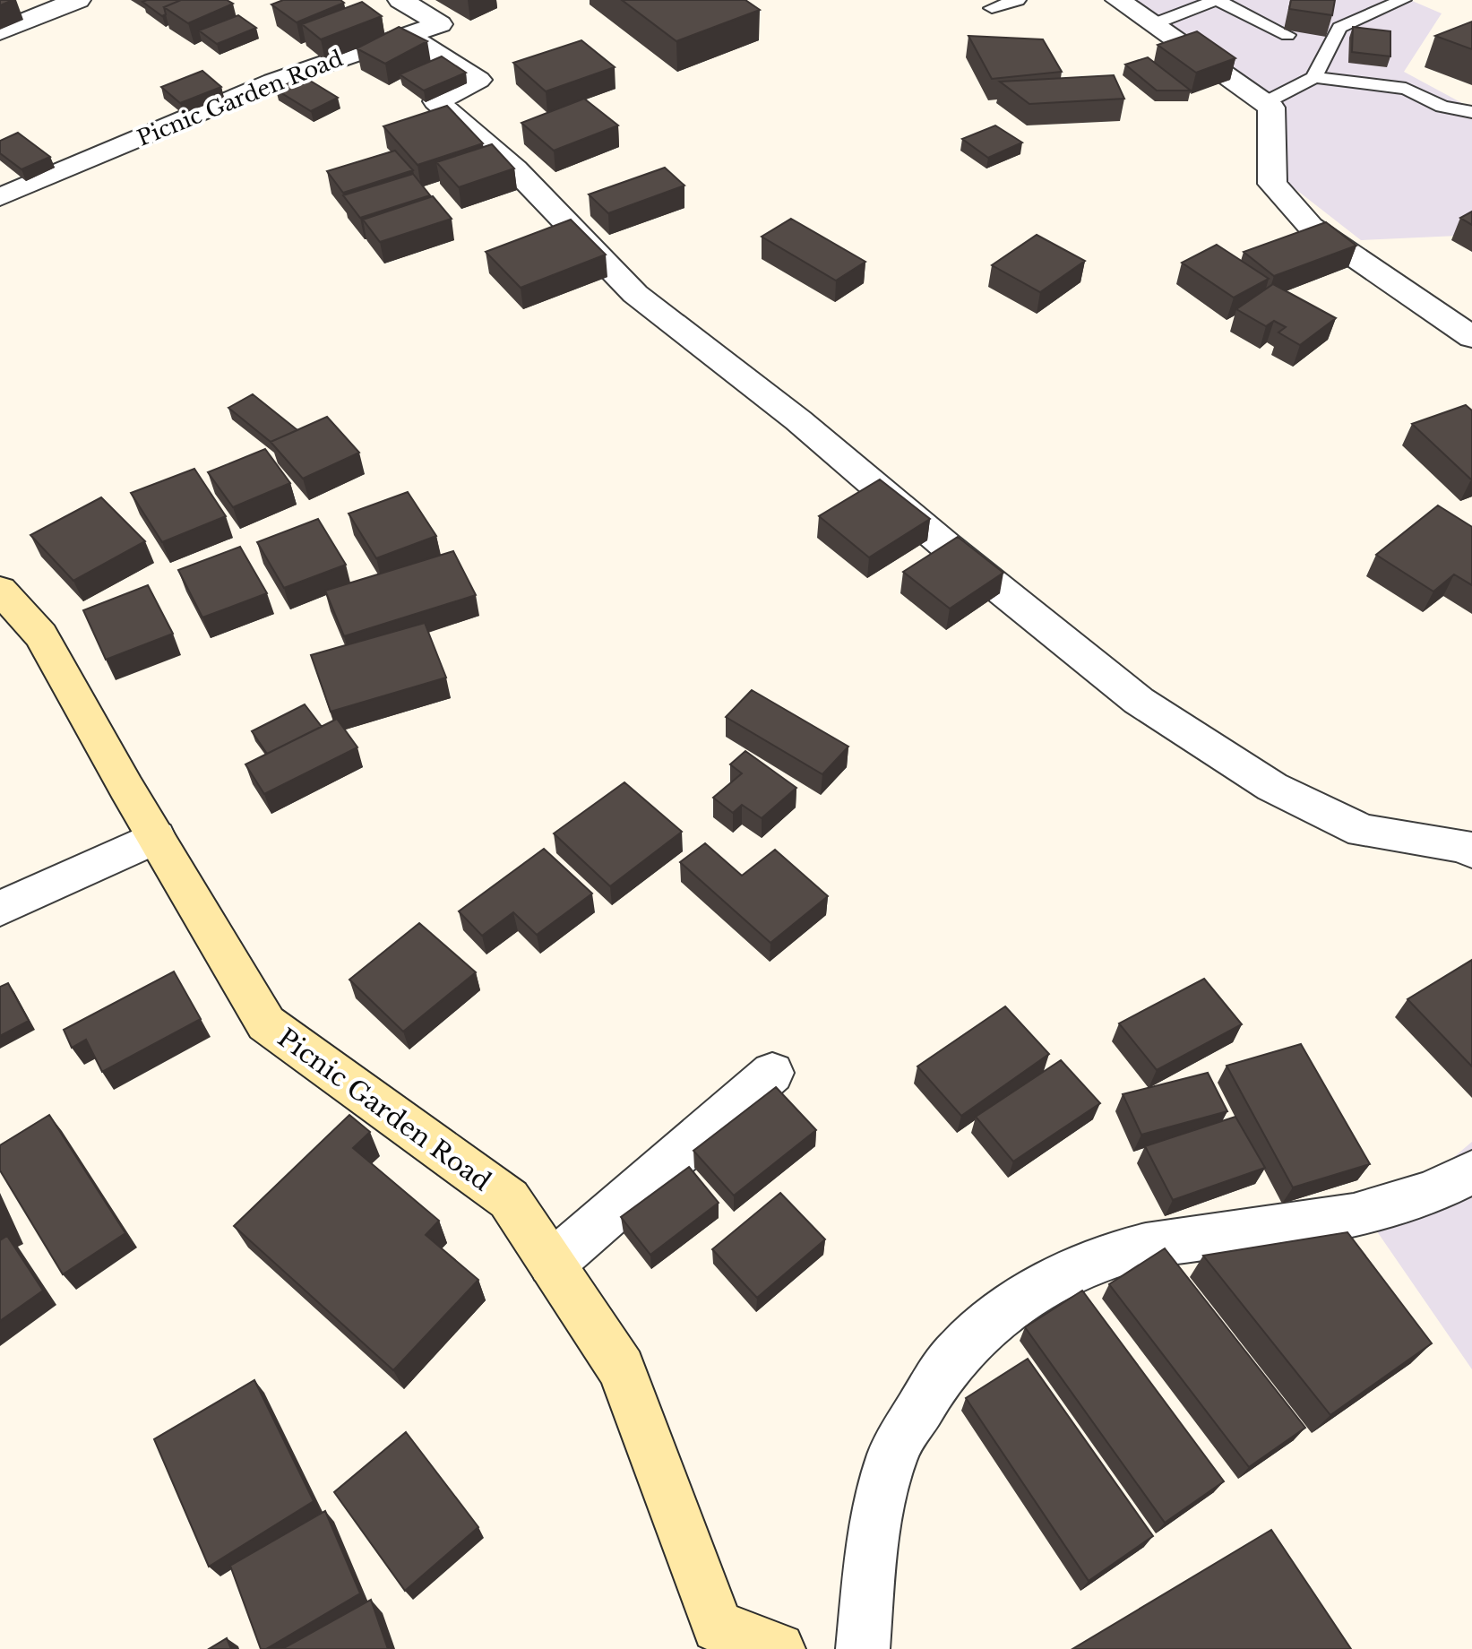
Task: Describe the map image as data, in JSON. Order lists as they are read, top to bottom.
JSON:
{
  "streets": {
    "main road": ["Picnic Garden Road"]
  }
}
